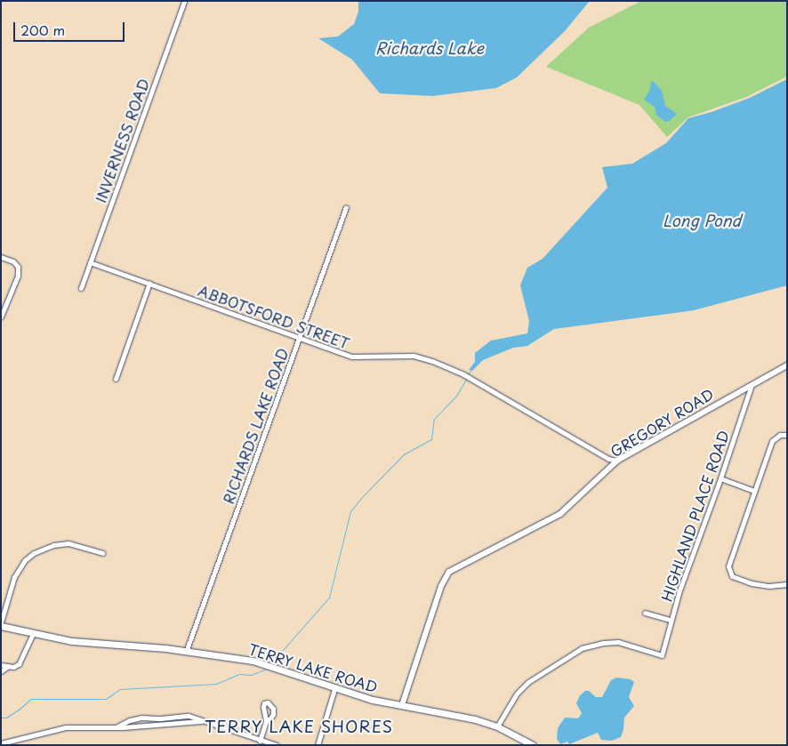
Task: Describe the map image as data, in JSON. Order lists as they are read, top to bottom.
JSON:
{
  "streets": {
    "main road": ["TERRY LAKE ROAD"],
    "street": [
      "INVERNESS ROAD",
      "ABBOTSFORD STREET",
      "GREGORY ROAD",
      "RICHARDS LAKE ROAD",
      "HIGHLAND PLACE ROAD"
    ]
  },
  "crossings": [
    ["INVERNESS ROAD", "ABBOTSFORD STREET"],
    ["ABBOTSFORD STREET", "GREGORY ROAD"],
    ["ABBOTSFORD STREET", "RICHARDS LAKE ROAD"],
    ["GREGORY ROAD", "HIGHLAND PLACE ROAD"],
    ["GREGORY ROAD", "TERRY LAKE ROAD"],
    ["RICHARDS LAKE ROAD", "TERRY LAKE ROAD"],
    ["HIGHLAND PLACE ROAD", "TERRY LAKE ROAD"]
  ],
  "districts": ["TERRY LAKE SHORES"],
  "water": ["Richards Lake", "Long Pond"],
  "scale_bar": "200 m"
}
